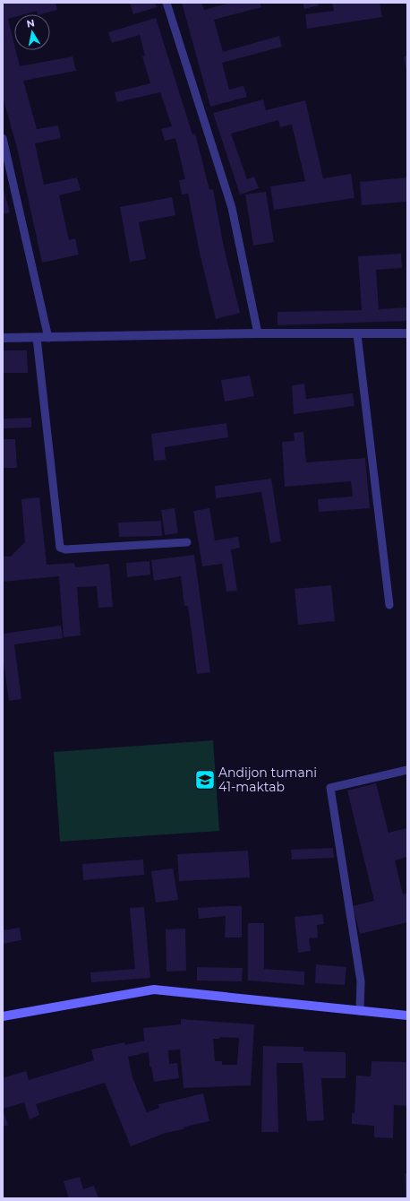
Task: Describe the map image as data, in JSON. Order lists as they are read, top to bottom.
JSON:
{
  "places": {
    "school or university": ["Andijon tumani 41-maktab"]
  },
  "north": "top"
}
